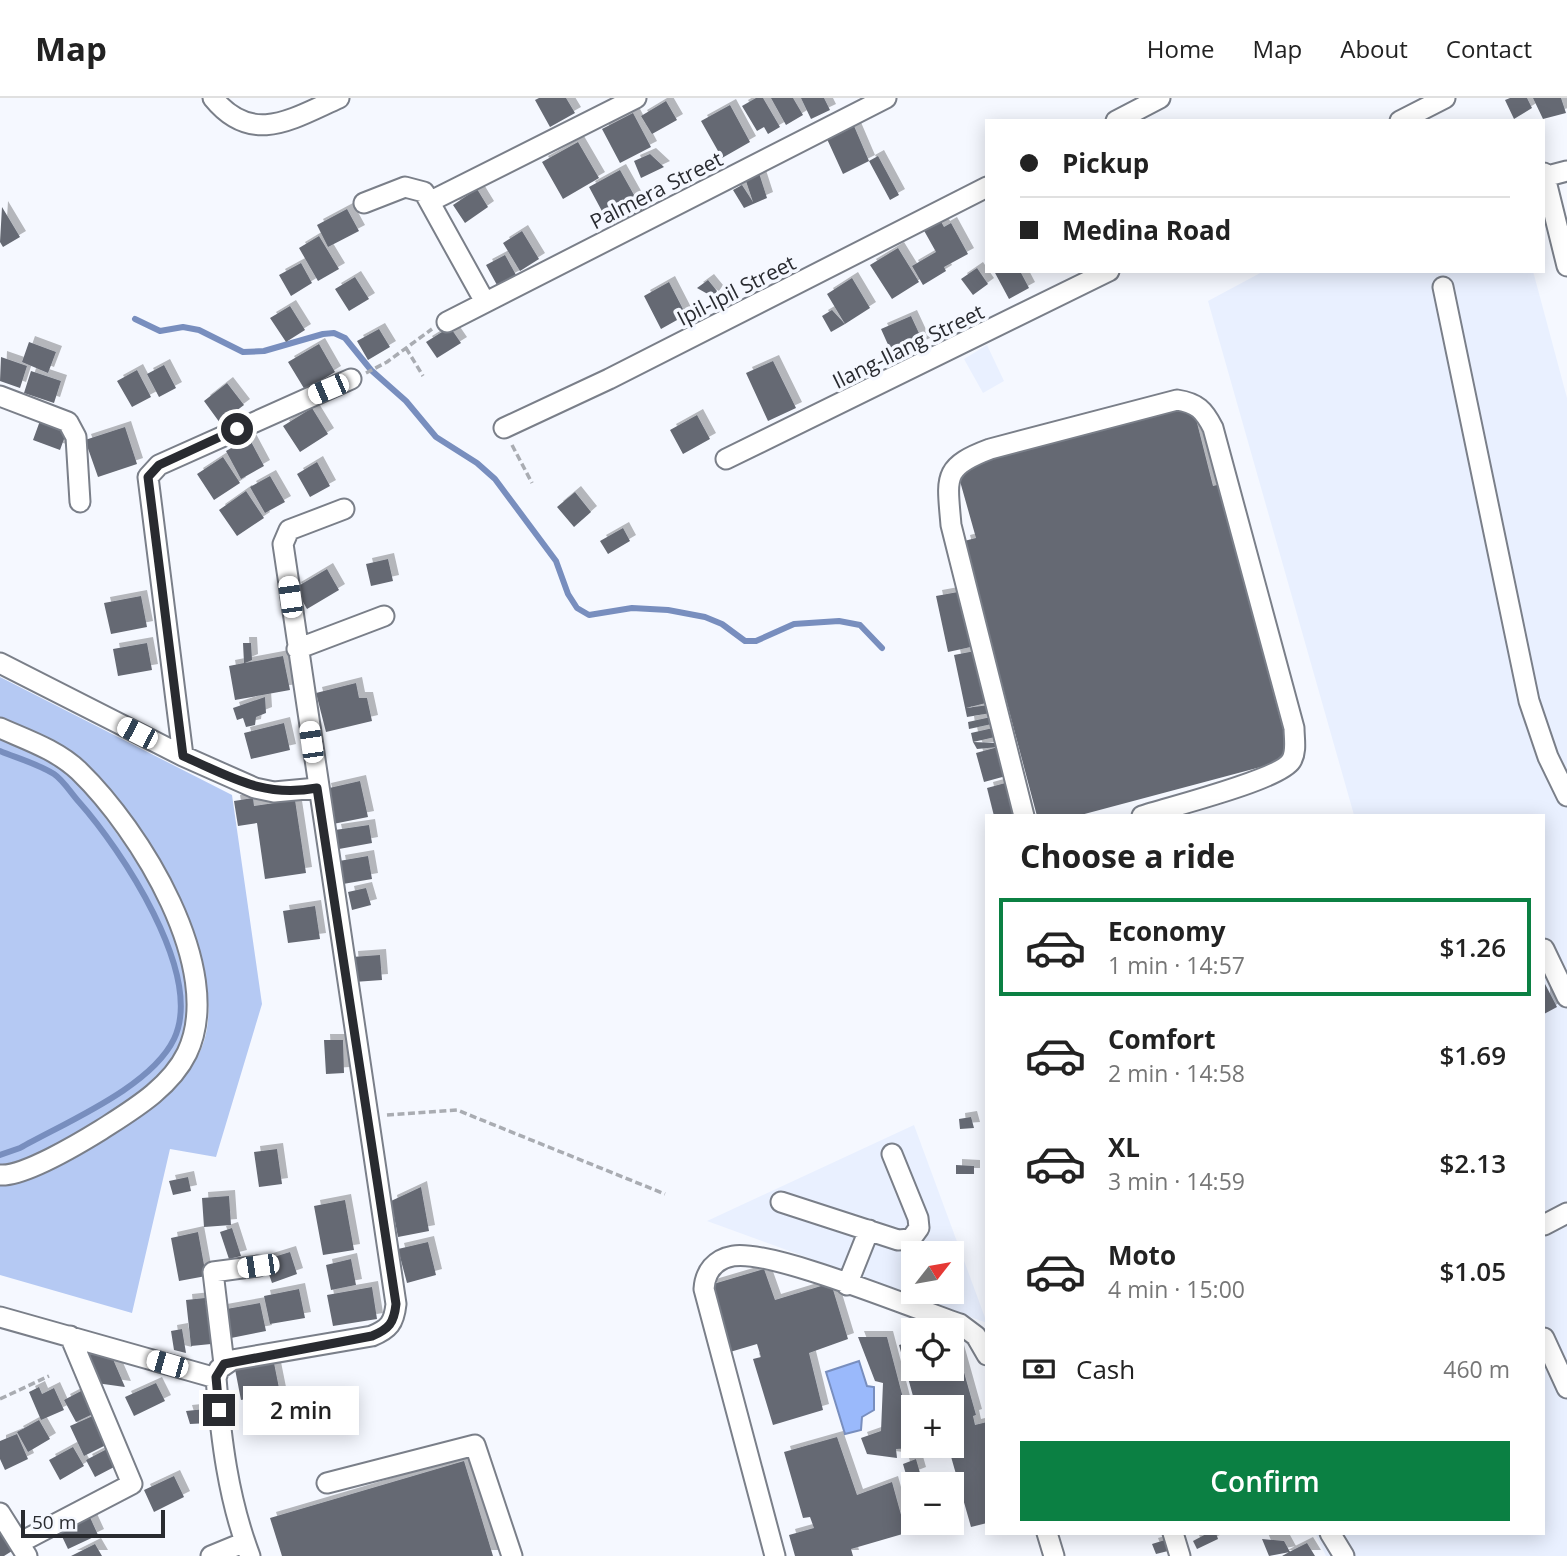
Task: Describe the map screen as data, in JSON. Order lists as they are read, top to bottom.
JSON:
{
  "streets": {
    "street": ["Palmera Street", "Ipil-Ipil Street", "Ilang-Ilang Street"]
  },
  "scale_bar": "50 m",
  "north": "top right",
  "page": {
    "header": "Map",
    "nav": [
      "Home",
      "Map",
      "About",
      "Contact"
    ],
    "banner": ["Pickup", "Medina Road"],
    "heading": "Choose a ride",
    "list": [
      {
        "name": "Economy",
        "note": "1 min · 14:57",
        "value": "$1.26"
      },
      {
        "name": "Comfort",
        "note": "2 min · 14:58",
        "value": "$1.69"
      },
      {
        "name": "XL",
        "note": "3 min · 14:59",
        "value": "$2.13"
      },
      {
        "name": "Moto",
        "note": "4 min · 15:00",
        "value": "$1.05"
      }
    ],
    "map_buttons": ["+", "−"],
    "pay": ["Cash", "460 m"],
    "bubble": "2 min",
    "buttons": "Confirm",
    "scale": "50 m"
  }
}
